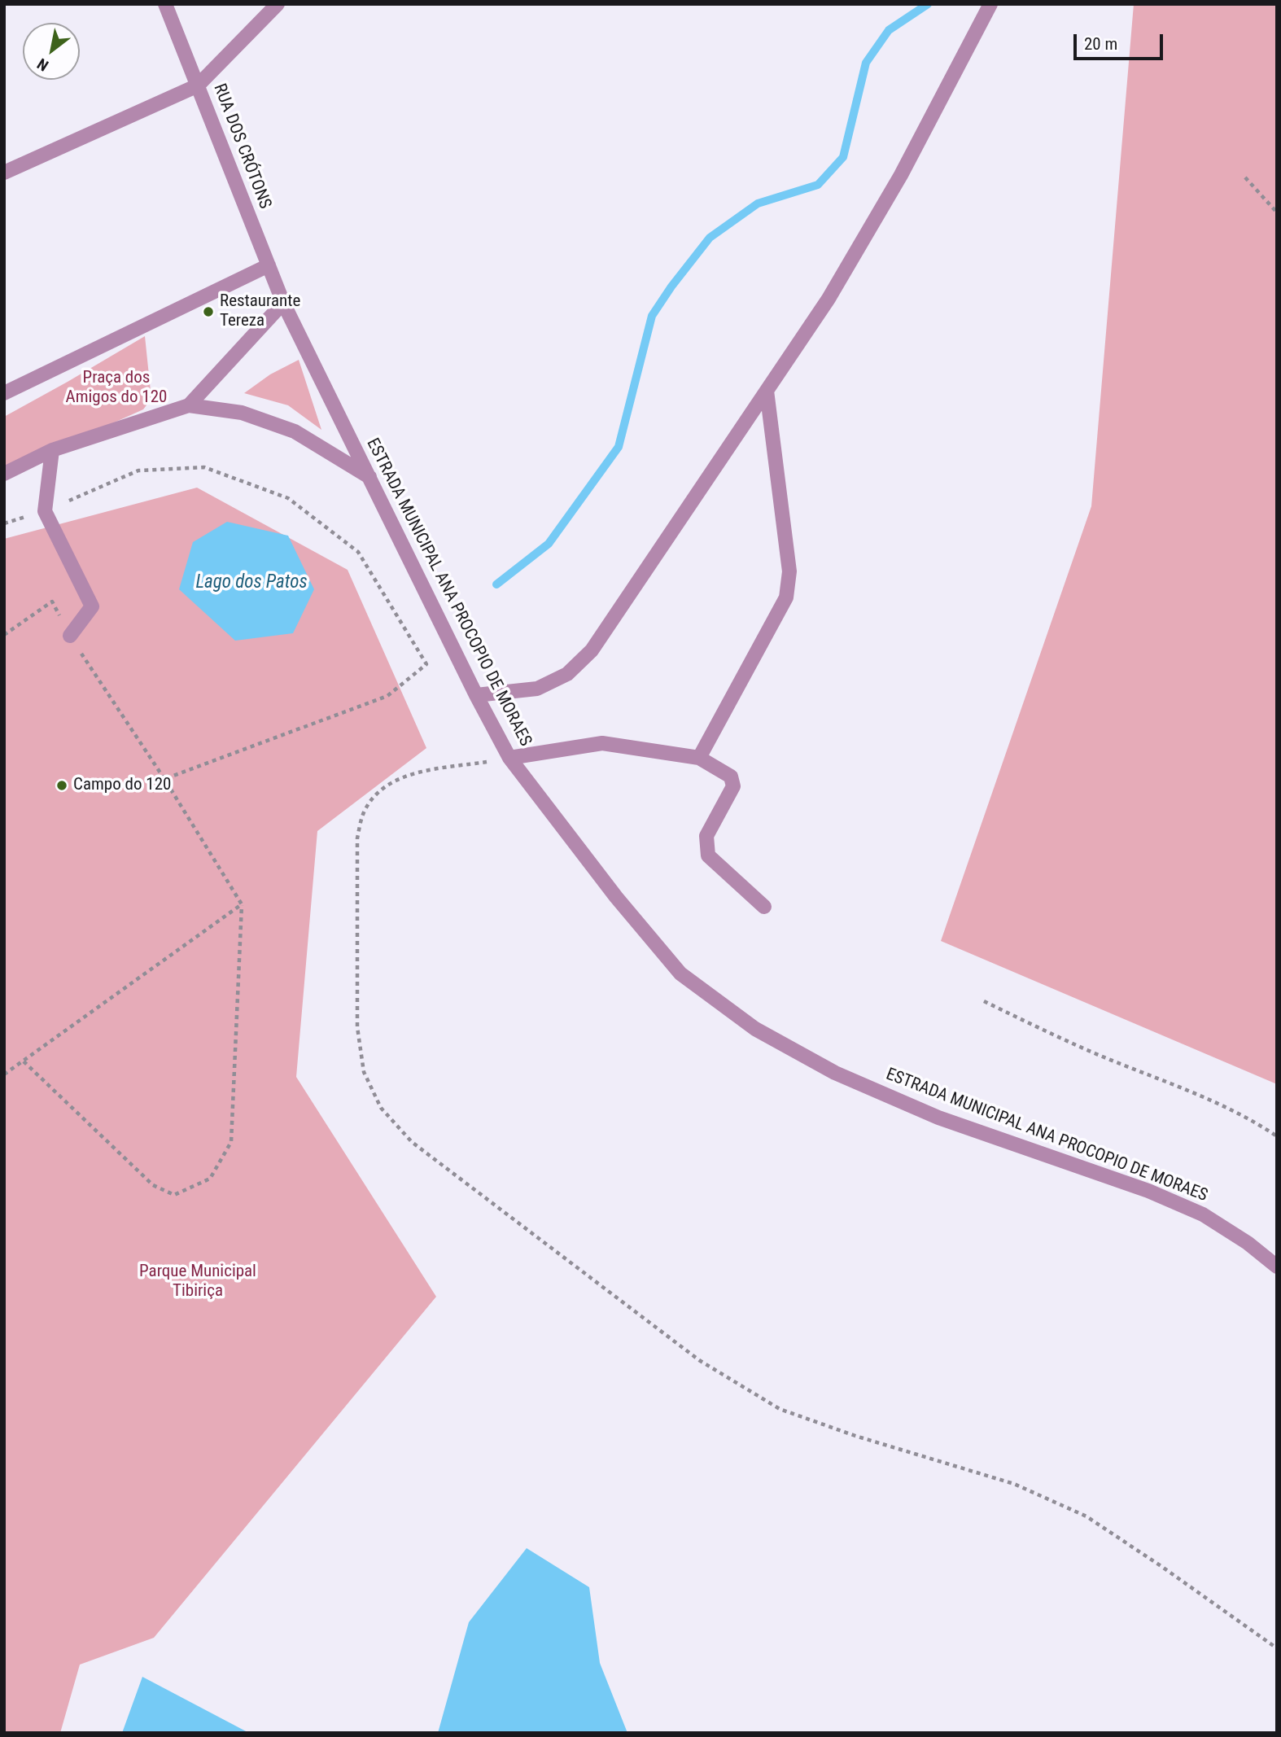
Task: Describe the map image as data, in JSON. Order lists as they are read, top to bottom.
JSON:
{
  "streets": {
    "street": ["RUA DOS CRÓTONS", "ESTRADA MUNICIPAL ANA PROCOPIO DE MORAES"]
  },
  "crossings": [
    ["RUA DOS CRÓTONS", "ESTRADA MUNICIPAL ANA PROCOPIO DE MORAES"]
  ],
  "water": ["Lago dos Patos"],
  "parks": ["Praça dos Amigos do 120", "Parque Municipal Tibiriça"],
  "places": ["Restaurante Tereza", "Campo do 120"],
  "scale_bar": "20 m",
  "north": "bottom left"
}
